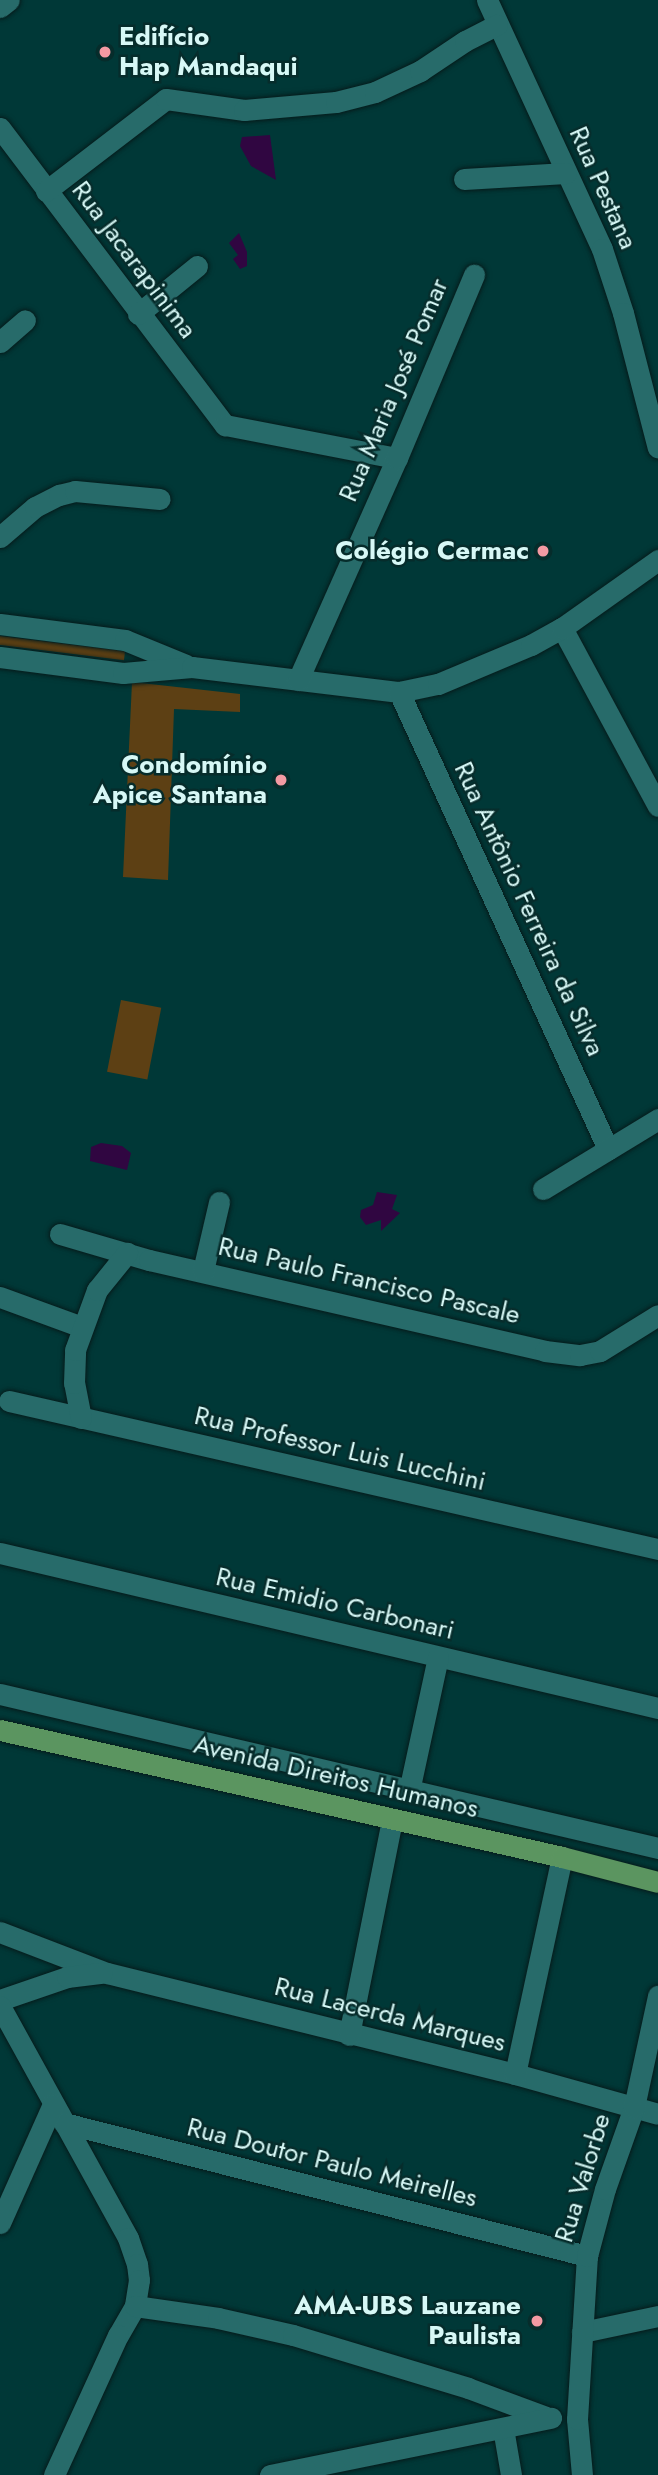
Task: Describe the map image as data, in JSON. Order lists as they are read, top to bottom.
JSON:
{
  "streets": {
    "main road": ["Avenida Direitos Humanos"],
    "street": [
      "Rua Pestana",
      "Rua Jacarapinima",
      "Rua Maria José Pomar",
      "Rua Antônio Ferreira da Silva",
      "Rua Paulo Francisco Pascale",
      "Rua Professor Luis Lucchini",
      "Rua Emidio Carbonari",
      "Rua Lacerda Marques",
      "Rua Doutor Paulo Meirelles",
      "Rua Valorbe"
    ]
  },
  "crossings": [
    ["Rua Jacarapinima", "Rua Maria José Pomar"],
    ["Rua Lacerda Marques", "Rua Valorbe"],
    ["Rua Doutor Paulo Meirelles", "Rua Valorbe"]
  ],
  "places": [
    "Edifício Hap Mandaqui",
    "Colégio Cermac",
    "Condomínio Apice Santana",
    "AMA-UBS Lauzane Paulista"
  ]
}
